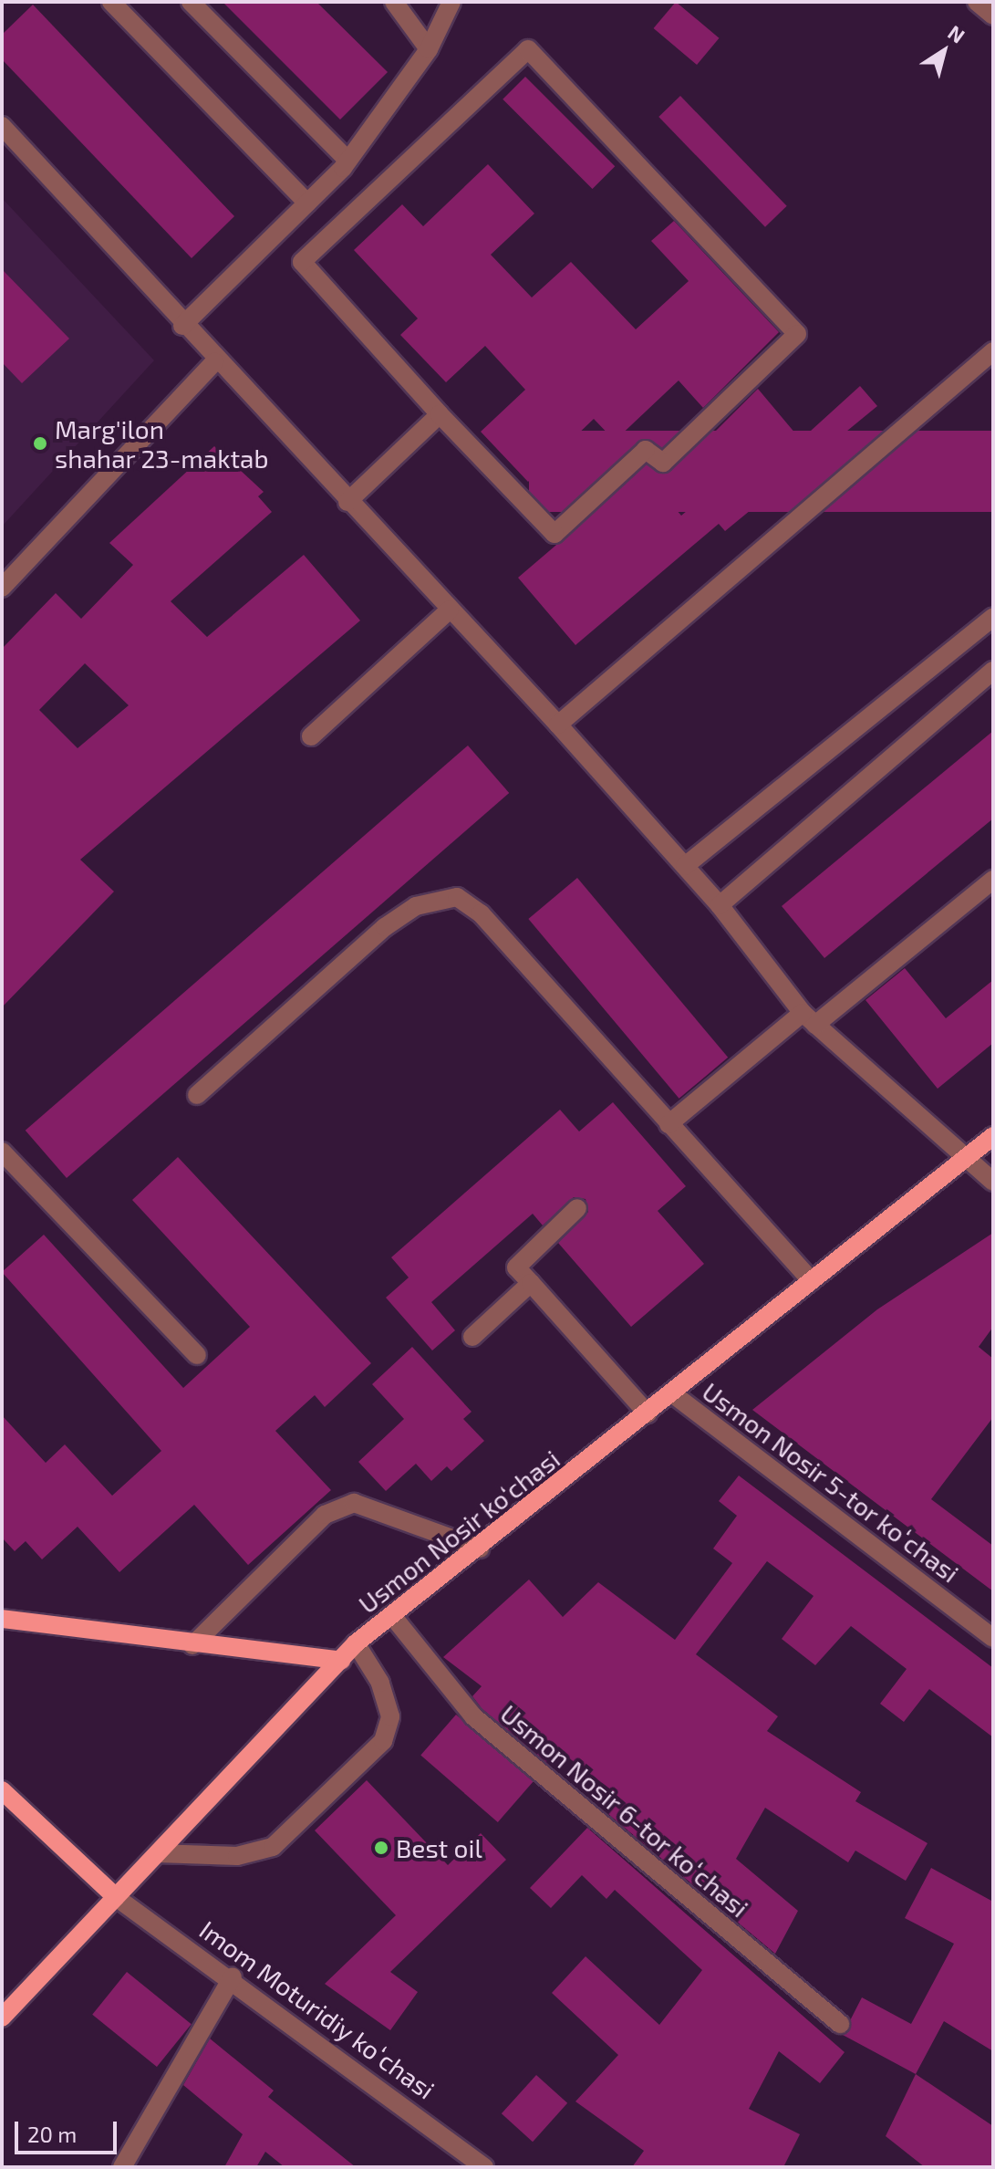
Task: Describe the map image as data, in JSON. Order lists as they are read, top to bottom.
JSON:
{
  "streets": {
    "main road": ["Usmon Nosir ko‘chasi"],
    "street": ["Usmon Nosir 5-tor koʻchasi", "Usmon Nosir 6-tor koʻchasi", "Imom Moturidiy koʻchasi"]
  },
  "crossings": [
    ["Usmon Nosir 5-tor koʻchasi", "Usmon Nosir ko‘chasi"],
    ["Usmon Nosir ko‘chasi", "Usmon Nosir 6-tor koʻchasi"],
    ["Usmon Nosir ko‘chasi", "Imom Moturidiy koʻchasi"]
  ],
  "places": ["Marg'ilon shahar 23-maktab", "Best oil"],
  "scale_bar": "20 m",
  "north": "top right"
}
